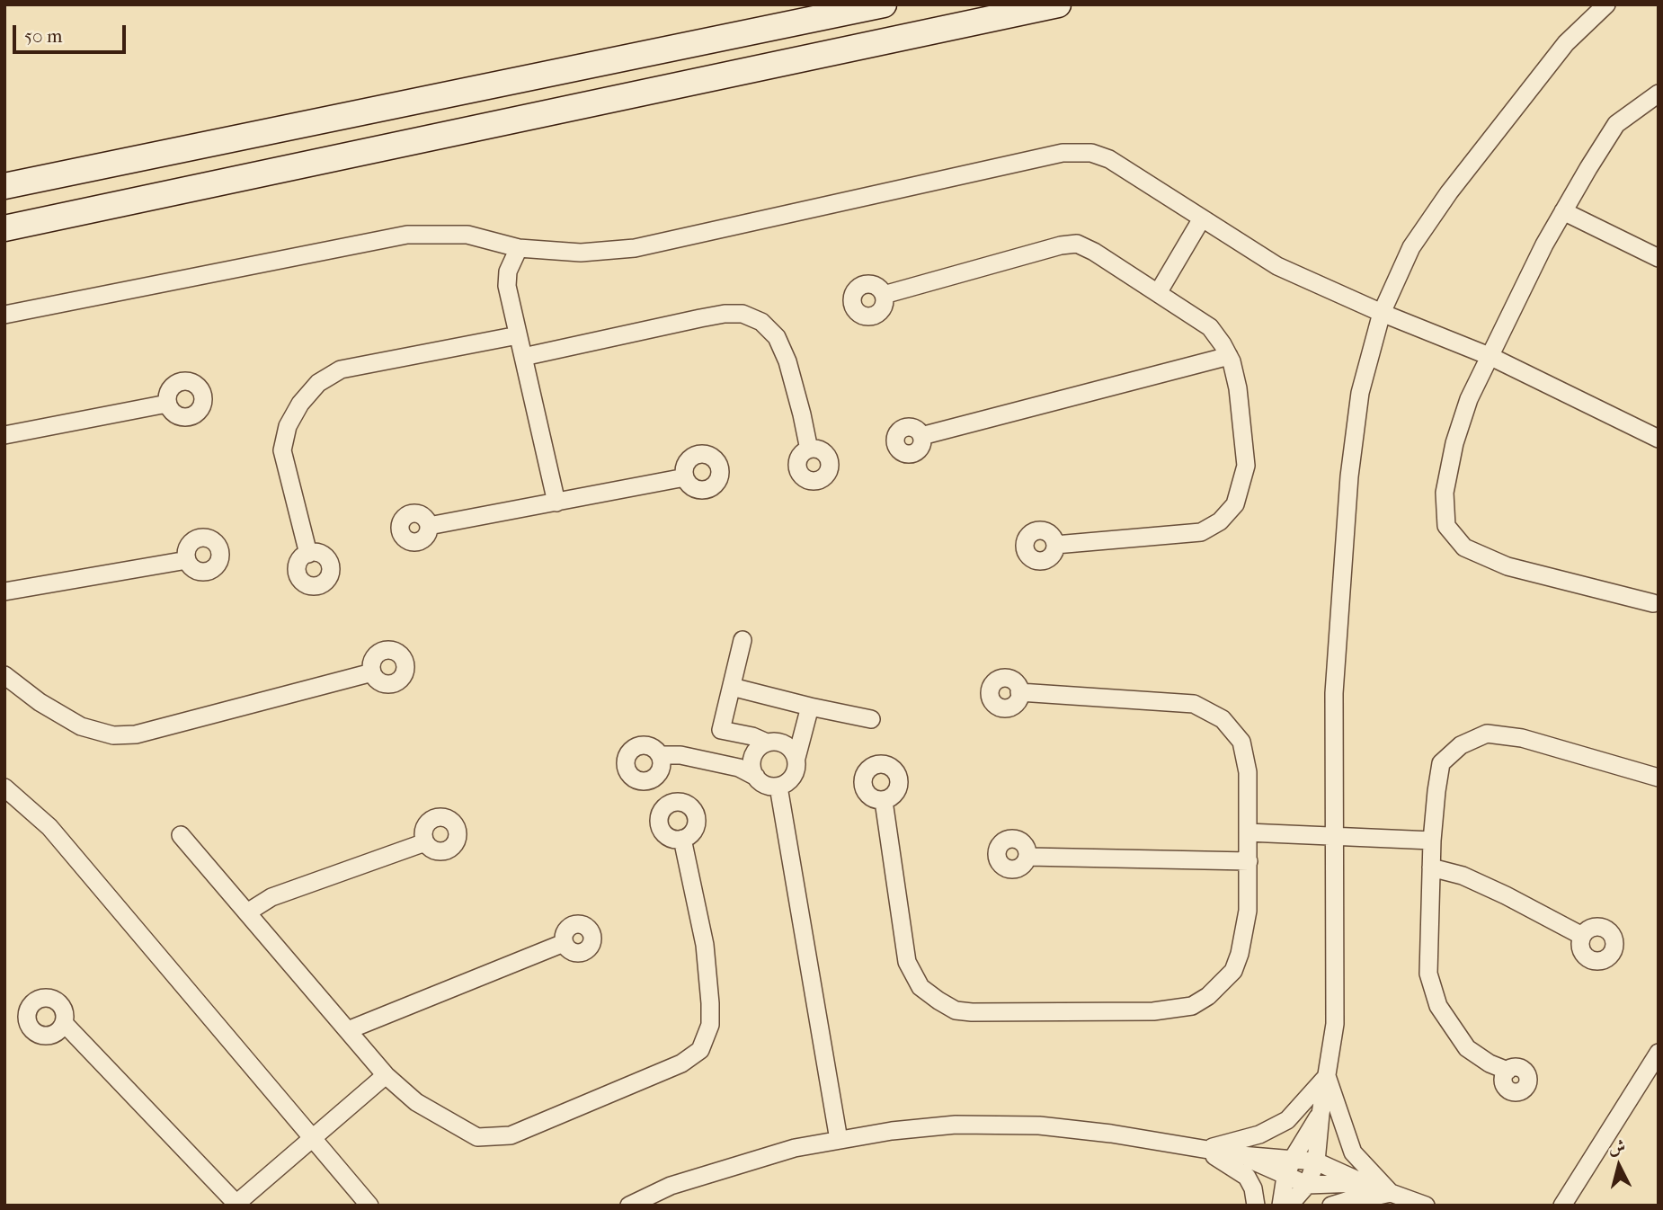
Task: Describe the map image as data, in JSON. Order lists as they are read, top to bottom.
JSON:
{
  "scale_bar": "50 m",
  "north": "top"
}
